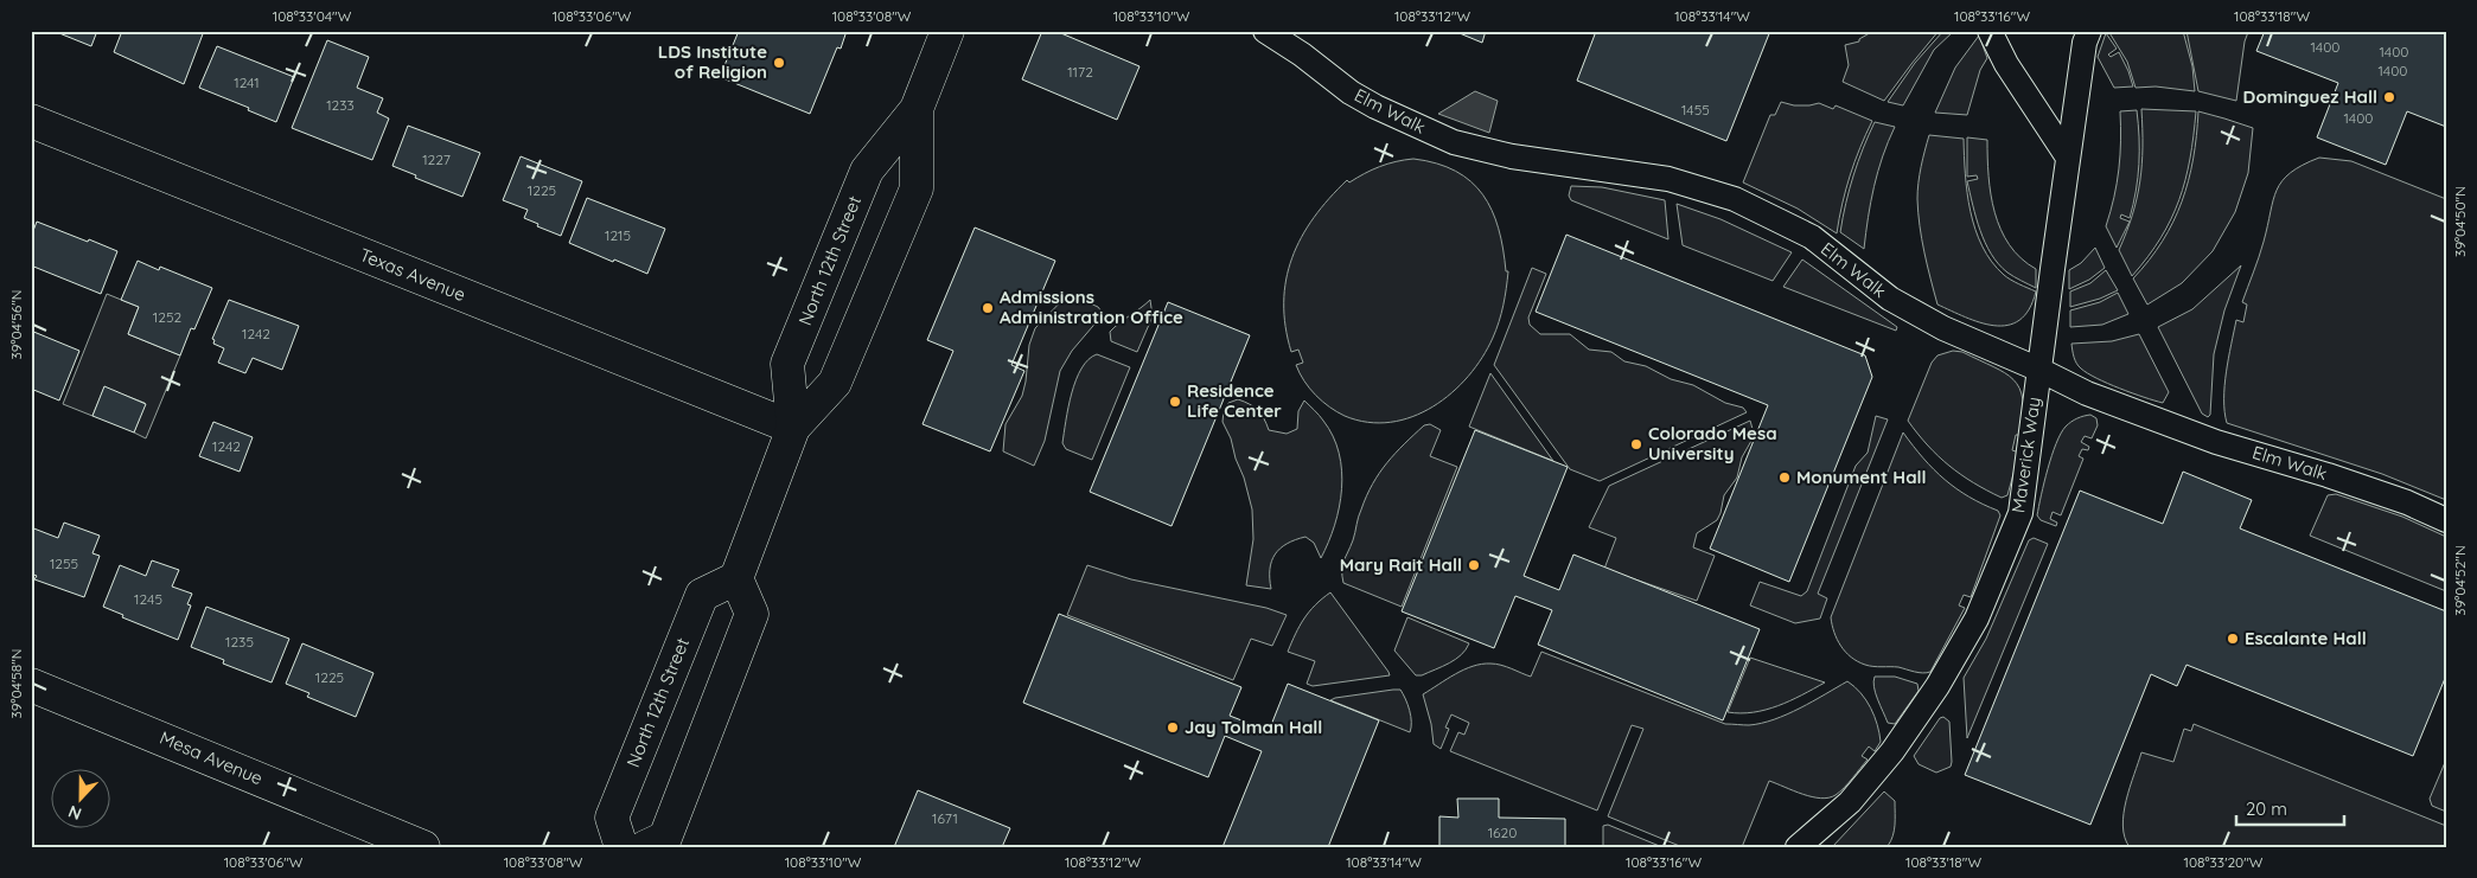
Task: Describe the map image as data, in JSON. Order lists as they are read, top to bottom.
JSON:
{
  "streets": {
    "main road": ["North 12th Street", "Texas Avenue", "Mesa Avenue"],
    "street": ["Elm Walk", "Maverick Way"]
  },
  "crossings": [
    ["Elm Walk", "Maverick Way"],
    ["North 12th Street", "Texas Avenue"]
  ],
  "places": [
    "LDS Institute of Religion",
    "Dominguez Hall",
    "Admissions Administration Office",
    "Residence Life Center",
    "Colorado Mesa University",
    "Monument Hall",
    "Mary Rait Hall",
    "Escalante Hall",
    "Jay Tolman Hall"
  ],
  "house_numbers": [
    "1400",
    "1400",
    "1400",
    "1172",
    "1241",
    "1233",
    "1455",
    "1400",
    "1227",
    "1225",
    "1215",
    "1252",
    "1242",
    "1242",
    "1255",
    "1245",
    "1235",
    "1225",
    "1671",
    "1620"
  ],
  "scale_bar": "20 m",
  "north": "bottom",
  "coordinates": [
    "108°33'04\"W",
    "108°33'06\"W",
    "108°33'08\"W",
    "108°33'10\"W",
    "108°33'12\"W",
    "108°33'14\"W",
    "108°33'16\"W",
    "108°33'18\"W",
    "39°04'50\"N",
    "39°04'56\"N",
    "39°04'52\"N",
    "39°04'58\"N",
    "108°33'20\"W"
  ]
}
